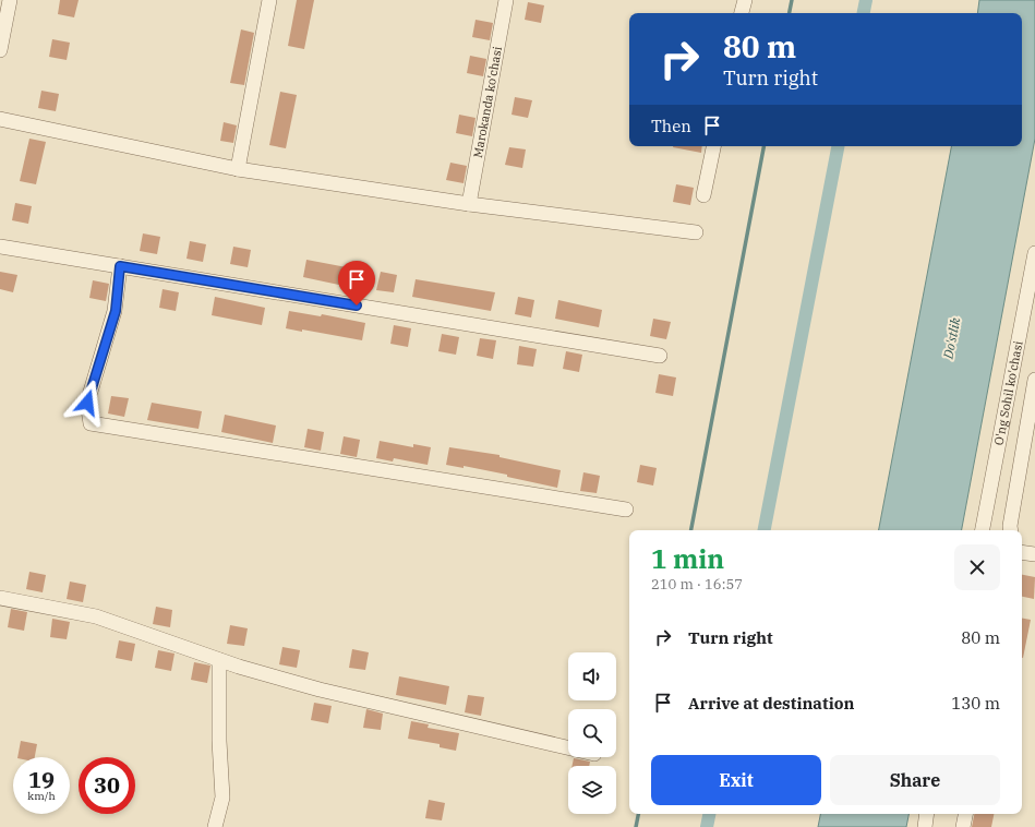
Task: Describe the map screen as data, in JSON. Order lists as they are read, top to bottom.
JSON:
{
  "streets": {
    "street": ["Marokanda ko'chasi", "O'ng Sohil ko'chasi"]
  },
  "water": ["Do'stlik"],
  "page": {
    "turn": ["80 m", "Turn right"],
    "then": "Then",
    "heading": ["1 min", "210 m · 16:57"],
    "list": [
      {
        "name": "Turn right",
        "value": "80 m"
      },
      {
        "name": "Arrive at destination",
        "value": "130 m"
      }
    ],
    "buttons": ["Exit", "Share"],
    "speed": "19 km/h",
    "limit": "30"
  }
}
